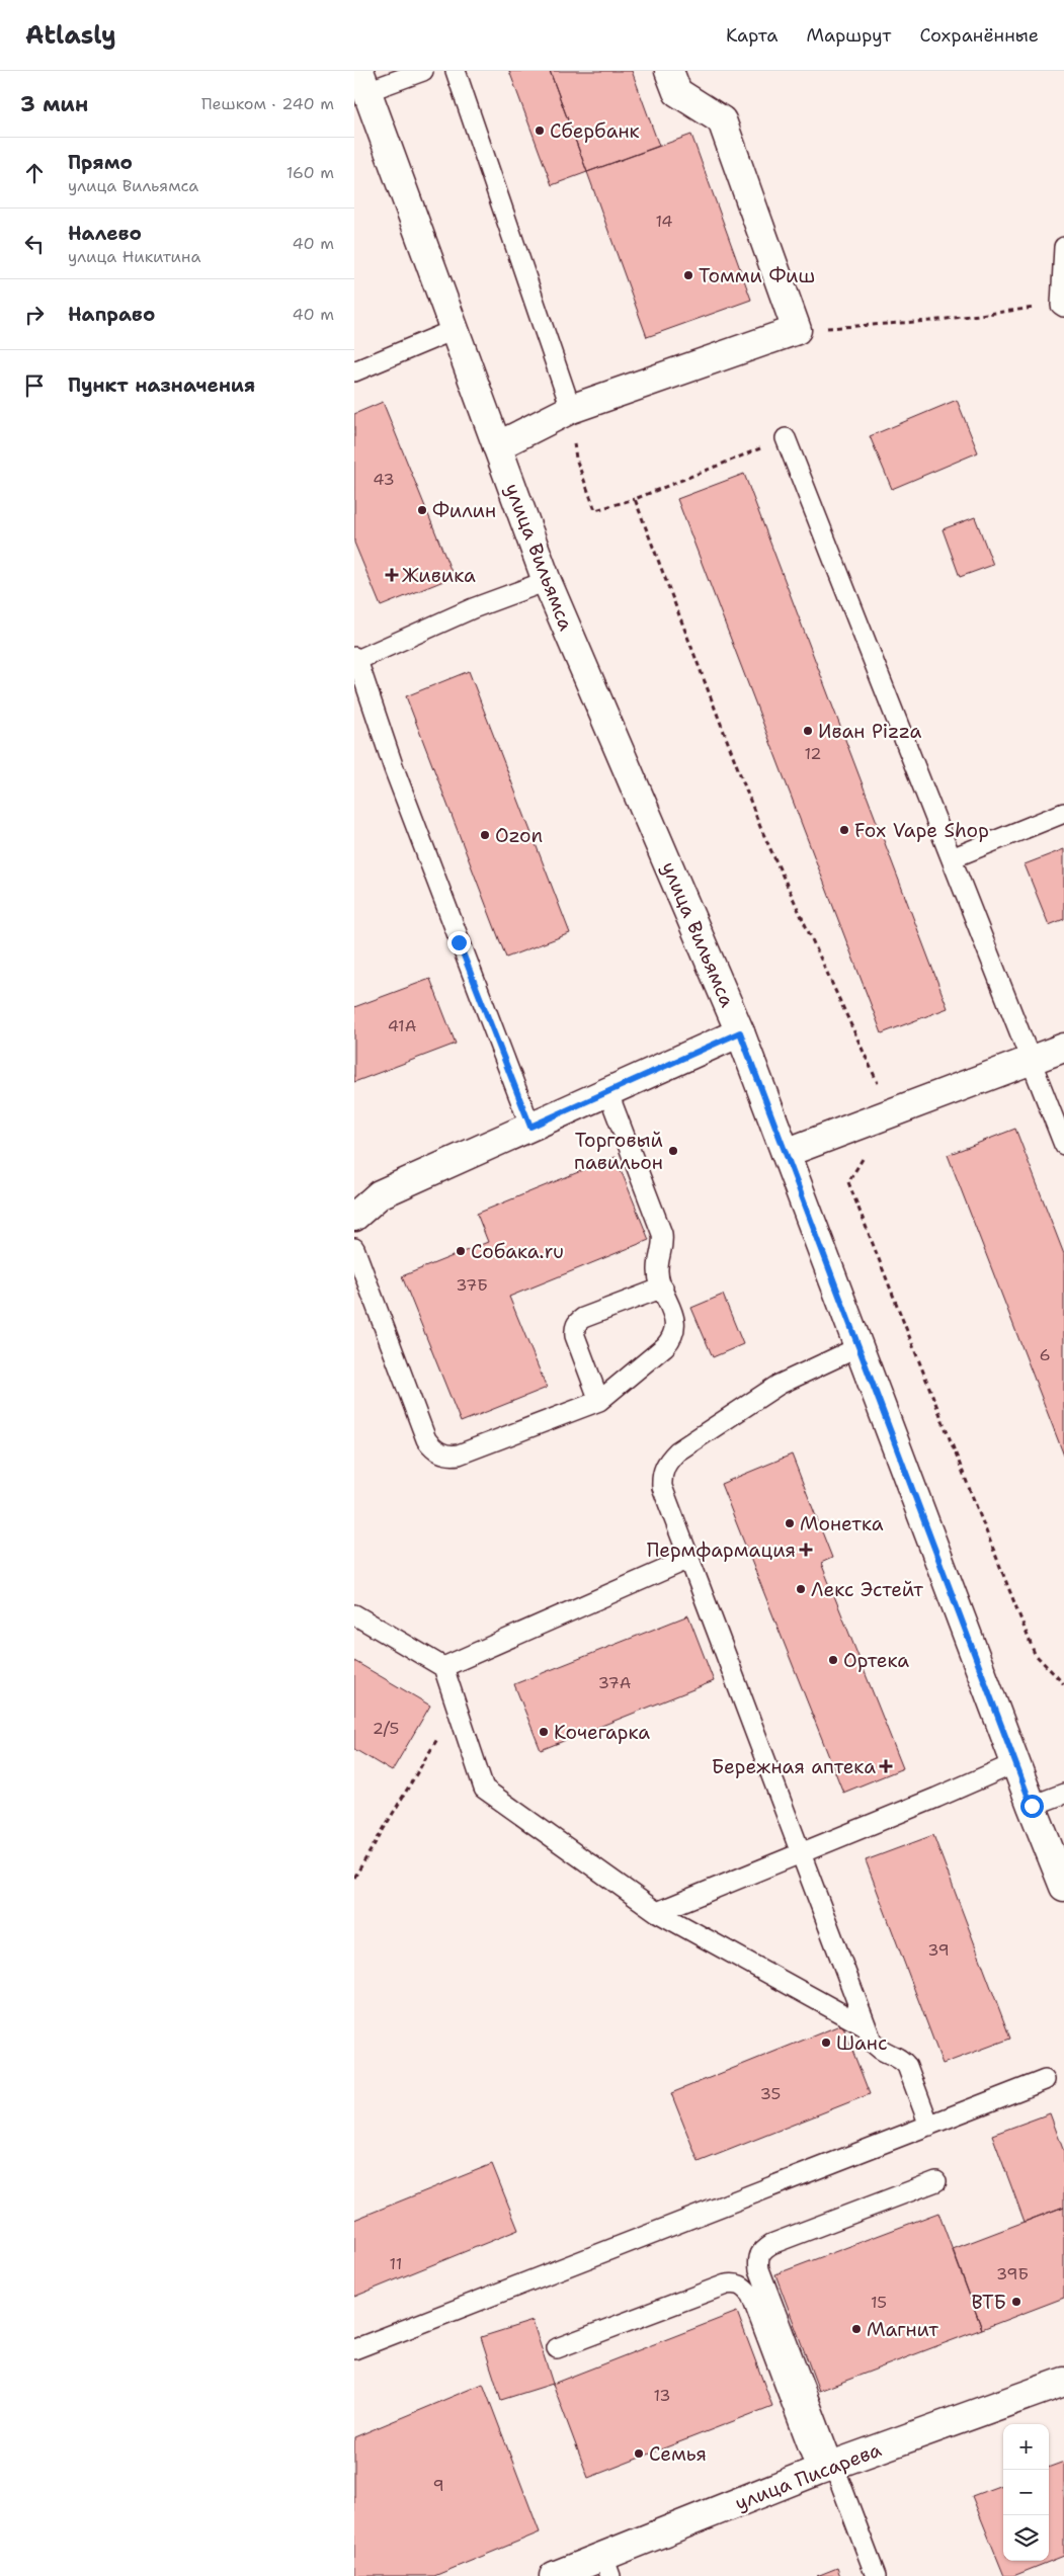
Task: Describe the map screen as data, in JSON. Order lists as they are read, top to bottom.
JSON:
{
  "streets": {
    "street": ["улица Вильямса", "улица Писарева"]
  },
  "places": {
    "other": [
      "Сбербанк",
      "Томми Фиш",
      "Филин",
      "Иван Pizza",
      "Fox Vape Shop",
      "Ozon",
      "Торговый павильон",
      "Собака.ru",
      "Монетка",
      "Лекс Эстейт",
      "Ортека",
      "Кочегарка",
      "Шанс",
      "ВТБ",
      "Магнит",
      "Семья"
    ],
    "health": ["Живика", "Пермфармация", "Бережная аптека"]
  },
  "house_numbers": [
    "14",
    "43",
    "12",
    "41А",
    "37Б",
    "6",
    "37А",
    "2/5",
    "39",
    "35",
    "11",
    "39Б",
    "15",
    "13",
    "9"
  ],
  "page": {
    "header": "Atlasly",
    "nav": ["Карта", "Маршрут", "Сохранённые"],
    "heading": ["3 мин", "Пешком · 240 m"],
    "list": [
      ["Прямо", "улица Вильямса", "160 m"],
      ["Налево", "улица Никитина", "40 m"],
      ["Направо", "40 m"],
      "Пункт назначения"
    ],
    "map_buttons": ["+", "−"]
  }
}
